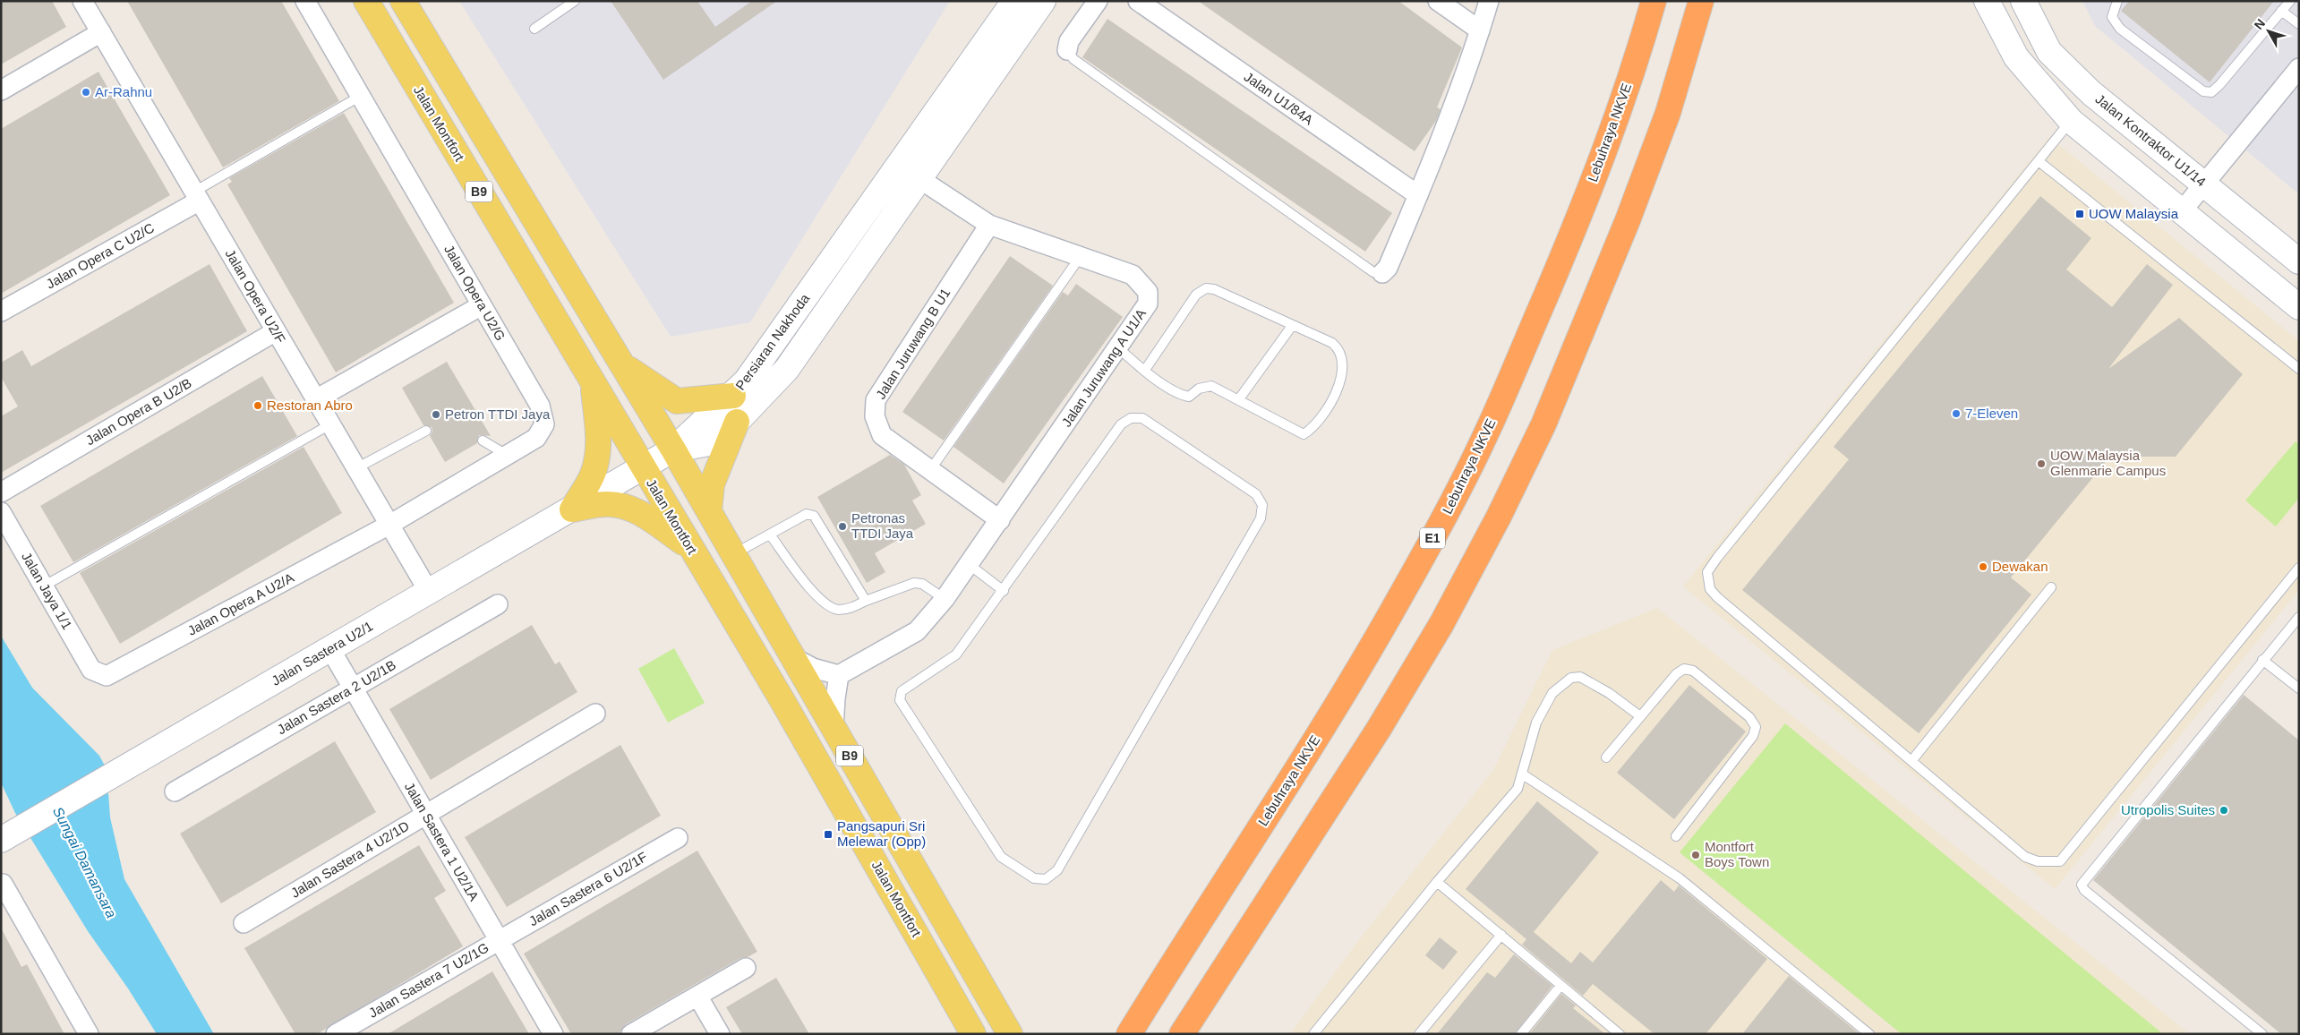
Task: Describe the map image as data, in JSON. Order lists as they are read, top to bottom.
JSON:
{
  "streets": {
    "highway": ["Lebuhraya NKVE", "E1"],
    "main road": ["Jalan Montfort", "B9"],
    "street": [
      "Jalan U1/84A",
      "Jalan Kontraktor U1/14",
      "Jalan Opera C U2/C",
      "Jalan Opera U2/G",
      "Jalan Opera U2/F",
      "Persiaran Nakhoda",
      "Jalan Juruwang B U1",
      "Jalan Juruwang A U1/A",
      "Jalan Opera B U2/B",
      "Jalan Jaya 1/1",
      "Jalan Opera A U2/A",
      "Jalan Sastera U2/1",
      "Jalan Sastera 2 U2/1B",
      "Jalan Sastera 1 U2/1A",
      "Jalan Sastera 4 U2/1D",
      "Jalan Sastera 6 U2/1F",
      "Jalan Sastera 7 U2/1G"
    ]
  },
  "crossings": [
    ["Jalan Montfort", "Jalan Sastera U2/1"],
    ["B9", "Persiaran Nakhoda"],
    ["B9", "Jalan Sastera U2/1"],
    ["Jalan Opera C U2/C", "Jalan Opera U2/F"],
    ["Jalan Opera U2/G", "Jalan Opera U2/F"],
    ["Jalan Opera U2/G", "Jalan Opera A U2/A"],
    ["Jalan Opera U2/F", "Jalan Opera B U2/B"],
    ["Jalan Opera U2/F", "Jalan Opera A U2/A"],
    ["Jalan Opera U2/F", "Jalan Sastera U2/1"],
    ["Persiaran Nakhoda", "Jalan Juruwang A U1/A"],
    ["Persiaran Nakhoda", "Jalan Sastera U2/1"],
    ["Jalan Juruwang B U1", "Jalan Juruwang A U1/A"],
    ["Jalan Jaya 1/1", "Jalan Opera A U2/A"],
    ["Jalan Sastera U2/1", "Jalan Sastera 1 U2/1A"],
    ["Jalan Sastera 2 U2/1B", "Jalan Sastera 1 U2/1A"],
    ["Jalan Sastera 1 U2/1A", "Jalan Sastera 4 U2/1D"],
    ["Jalan Sastera 1 U2/1A", "Jalan Sastera 6 U2/1F"],
    ["Jalan Sastera 1 U2/1A", "Jalan Sastera 7 U2/1G"],
    ["Jalan Sastera 6 U2/1F", "Jalan Sastera 7 U2/1G"]
  ],
  "water": ["Sungai Damansara"],
  "places": {
    "other": [
      "Ar-Rahnu",
      "Restoran Abro",
      "7-Eleven",
      "Petron TTDI Jaya",
      "UOW Malaysia Glenmarie Campus",
      "Petronas TTDI Jaya",
      "Dewakan",
      "Utropolis Suites",
      "Montfort Boys Town"
    ],
    "transit": ["UOW Malaysia", "Pangsapuri Sri Melewar (Opp)"]
  },
  "north": "top left"
}
